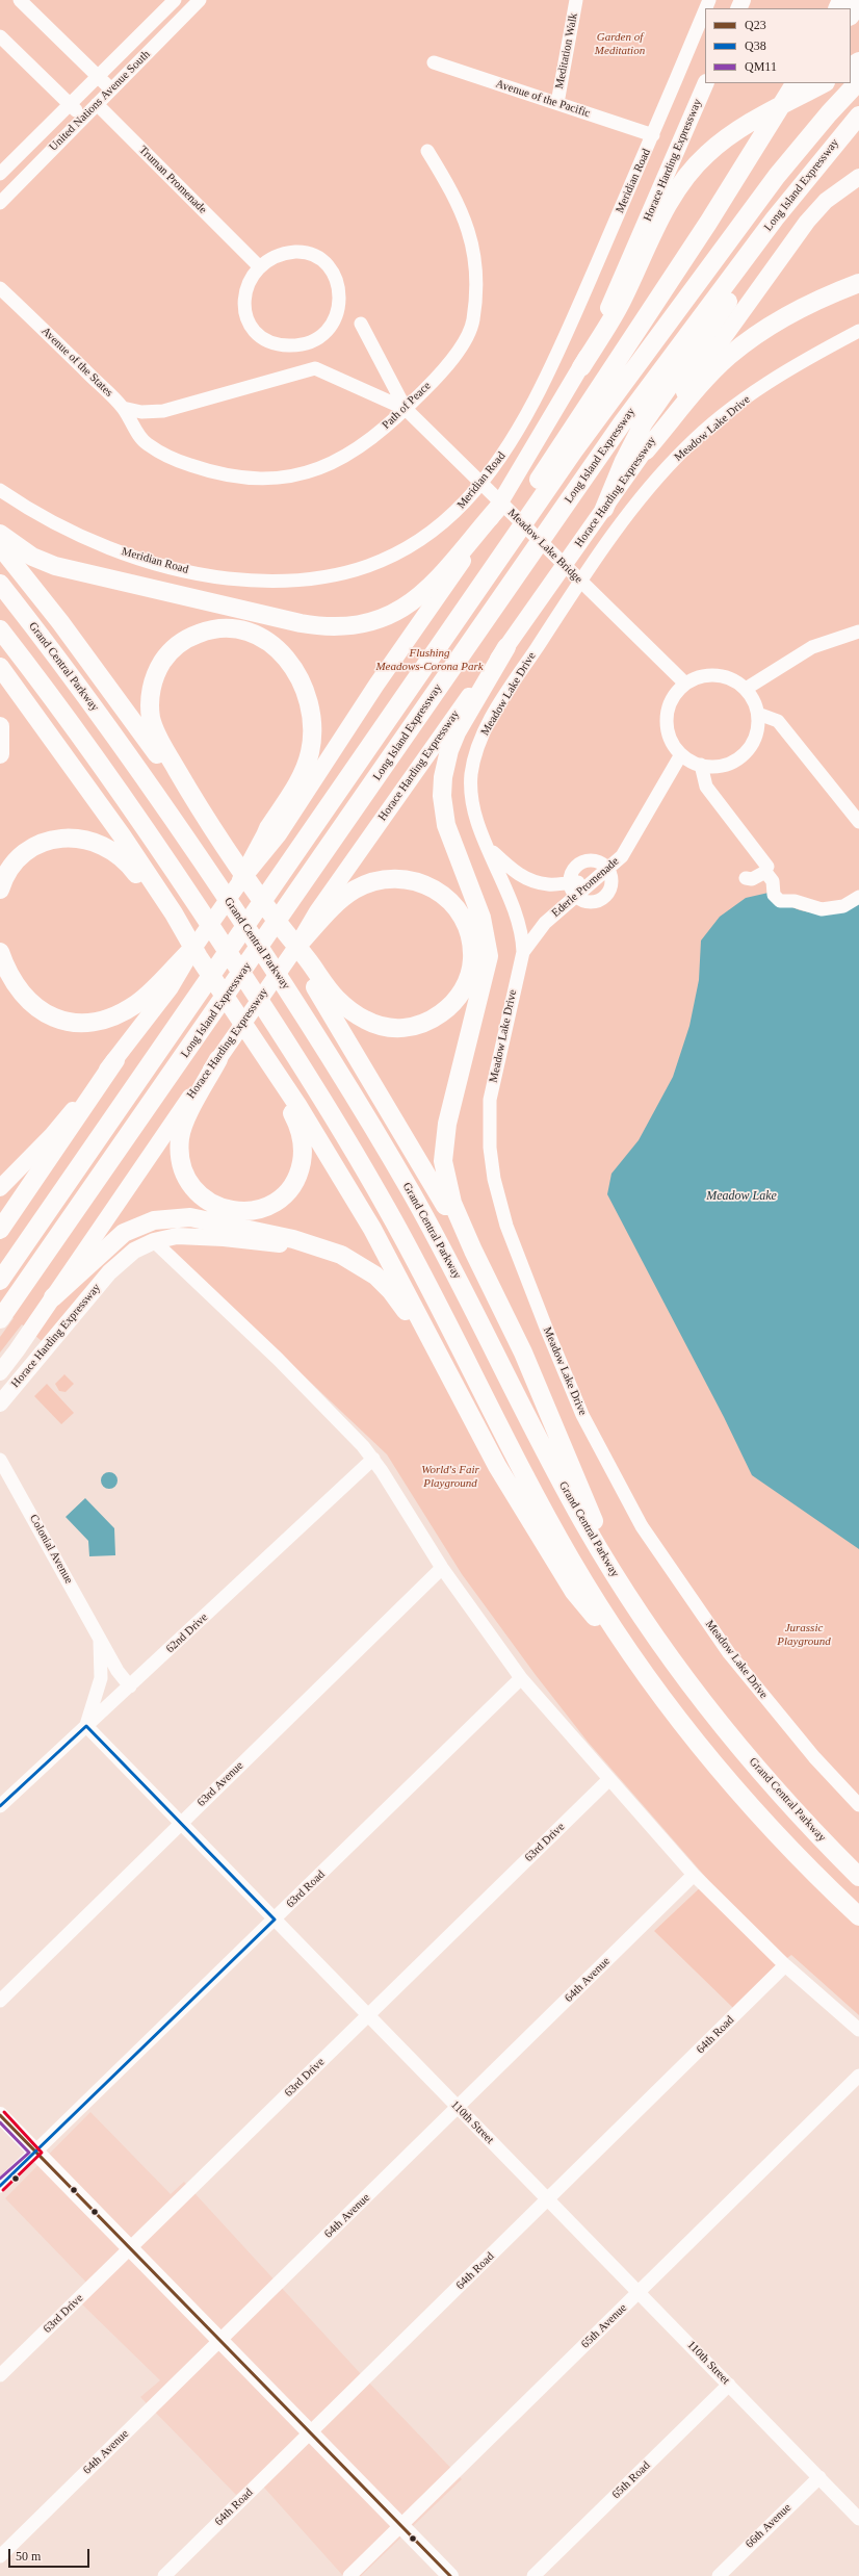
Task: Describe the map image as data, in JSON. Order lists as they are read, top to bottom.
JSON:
{
  "streets": {
    "highway": ["Long Island Expressway", "Grand Central Parkway"],
    "main road": ["Horace Harding Expressway"],
    "street": [
      "Meditation Walk",
      "Avenue of the Pacific",
      "United Nations Avenue South",
      "Truman Promenade",
      "Meridian Road",
      "Avenue of the States",
      "Path of Peace",
      "Meadow Lake Drive",
      "Meadow Lake Bridge",
      "Ederle Promenade",
      "Colonial Avenue",
      "62nd Drive",
      "63rd Avenue",
      "63rd Drive",
      "63rd Road",
      "64th Avenue",
      "64th Road",
      "110th Street",
      "65th Avenue",
      "65th Road",
      "66th Avenue"
    ]
  },
  "crossings": [
    ["Meditation Walk", "Avenue of the Pacific"],
    ["Avenue of the Pacific", "Meridian Road"],
    ["United Nations Avenue South", "Truman Promenade"],
    ["Avenue of the States", "Path of Peace"],
    ["Path of Peace", "Meadow Lake Bridge"],
    ["Meadow Lake Drive", "Ederle Promenade"],
    ["Meadow Lake Bridge", "Ederle Promenade"],
    ["Colonial Avenue", "62nd Drive"],
    ["Colonial Avenue", "110th Street"],
    ["62nd Drive", "110th Street"],
    ["63rd Avenue", "110th Street"],
    ["63rd Drive", "110th Street"],
    ["63rd Road", "110th Street"],
    ["64th Avenue", "110th Street"],
    ["64th Road", "110th Street"],
    ["110th Street", "65th Avenue"],
    ["110th Street", "65th Road"],
    ["110th Street", "66th Avenue"]
  ],
  "water": ["Meadow Lake"],
  "parks": [
    "Garden of Meditation",
    "Flushing Meadows-Corona Park",
    "World's Fair Playground",
    "Jurassic Playground"
  ],
  "lines": ["transit line Q38", "transit line Q23", "transit line QM11"],
  "legend": ["Q23", "Q38", "QM11"],
  "scale_bar": "50 m"
}
